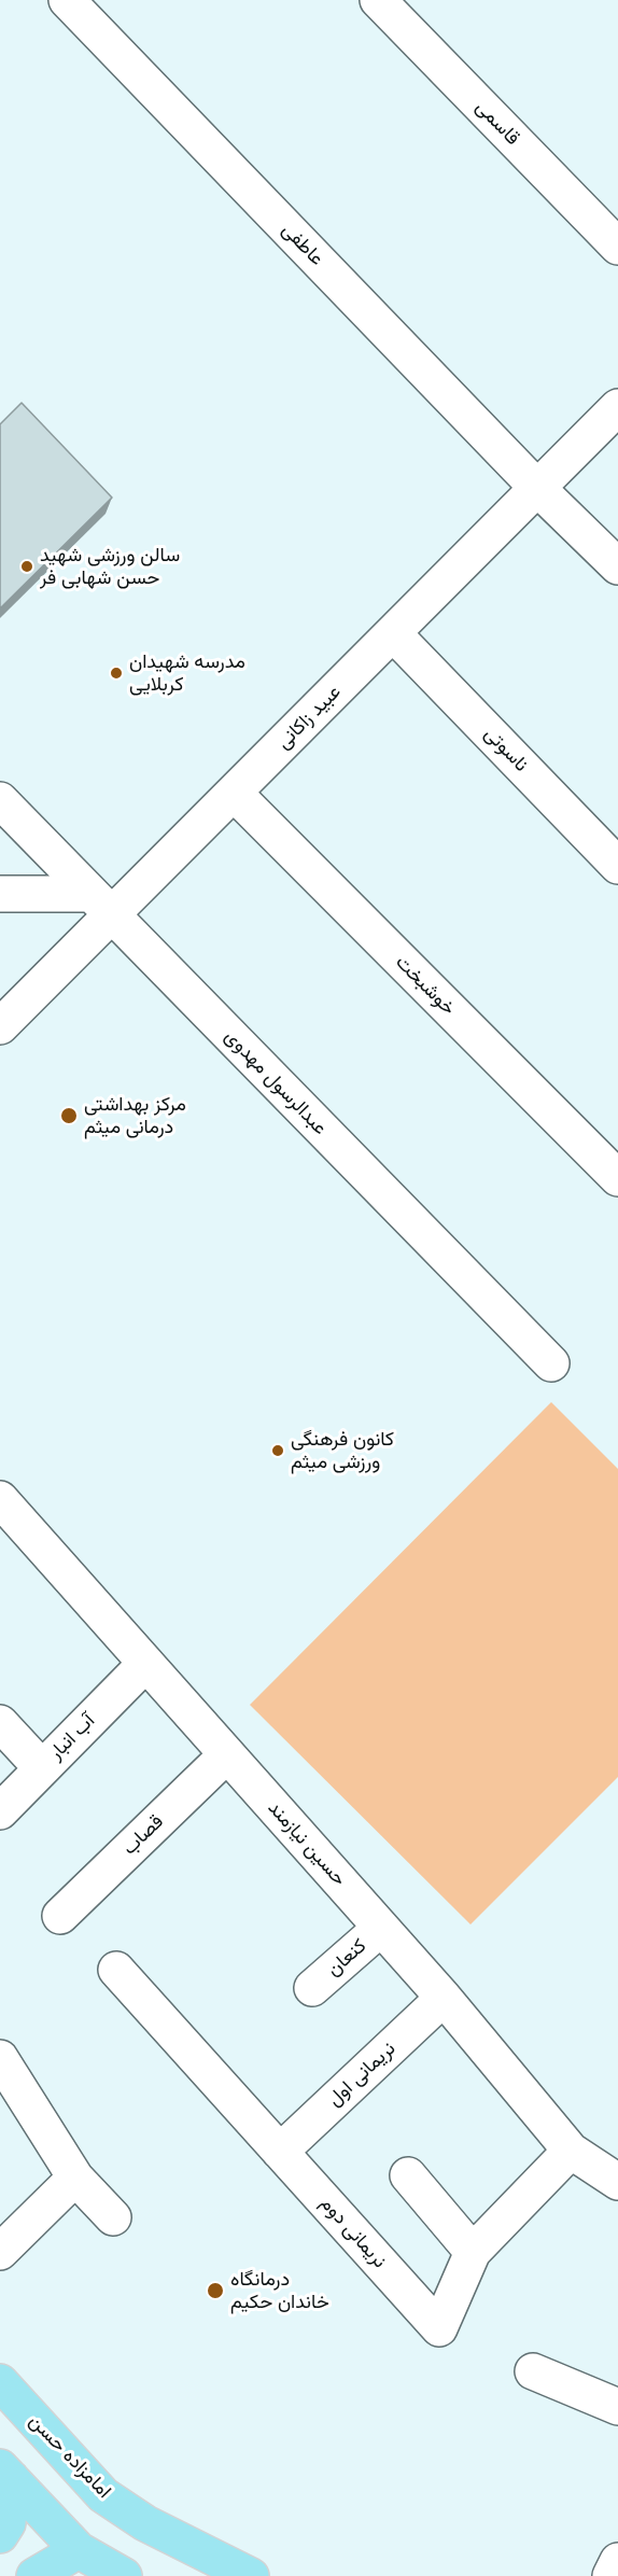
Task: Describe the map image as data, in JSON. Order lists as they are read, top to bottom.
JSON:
{
  "streets": {
    "main road": ["امامزاده حسن"],
    "street": [
      "قاسمی",
      "عاطفی",
      "عبید زاکانی",
      "ناسوتی",
      "خوشبخت",
      "عبدالرسول مهدوی",
      "آب انبار",
      "قصاب",
      "حسین نیازمند",
      "کنعان",
      "نریمانی اول",
      "نریمانی دوم"
    ]
  },
  "crossings": [
    ["عاطفی", "عبید زاکانی"],
    ["عبید زاکانی", "ناسوتی"],
    ["عبید زاکانی", "خوشبخت"],
    ["عبید زاکانی", "عبدالرسول مهدوی"],
    ["آب انبار", "حسین نیازمند"],
    ["قصاب", "حسین نیازمند"],
    ["حسین نیازمند", "کنعان"],
    ["حسین نیازمند", "نریمانی اول"],
    ["حسین نیازمند", "نریمانی دوم"],
    ["نریمانی اول", "نریمانی دوم"]
  ],
  "places": [
    "سالن ورزشی شهید حسن شهابی فر",
    "مدرسه شهیدان کربلایی",
    "مرکز بهداشتی درمانی میثم",
    "کانون فرهنگی ورزشی میثم",
    "درمانگاه خاندان حکیم"
  ]
}
